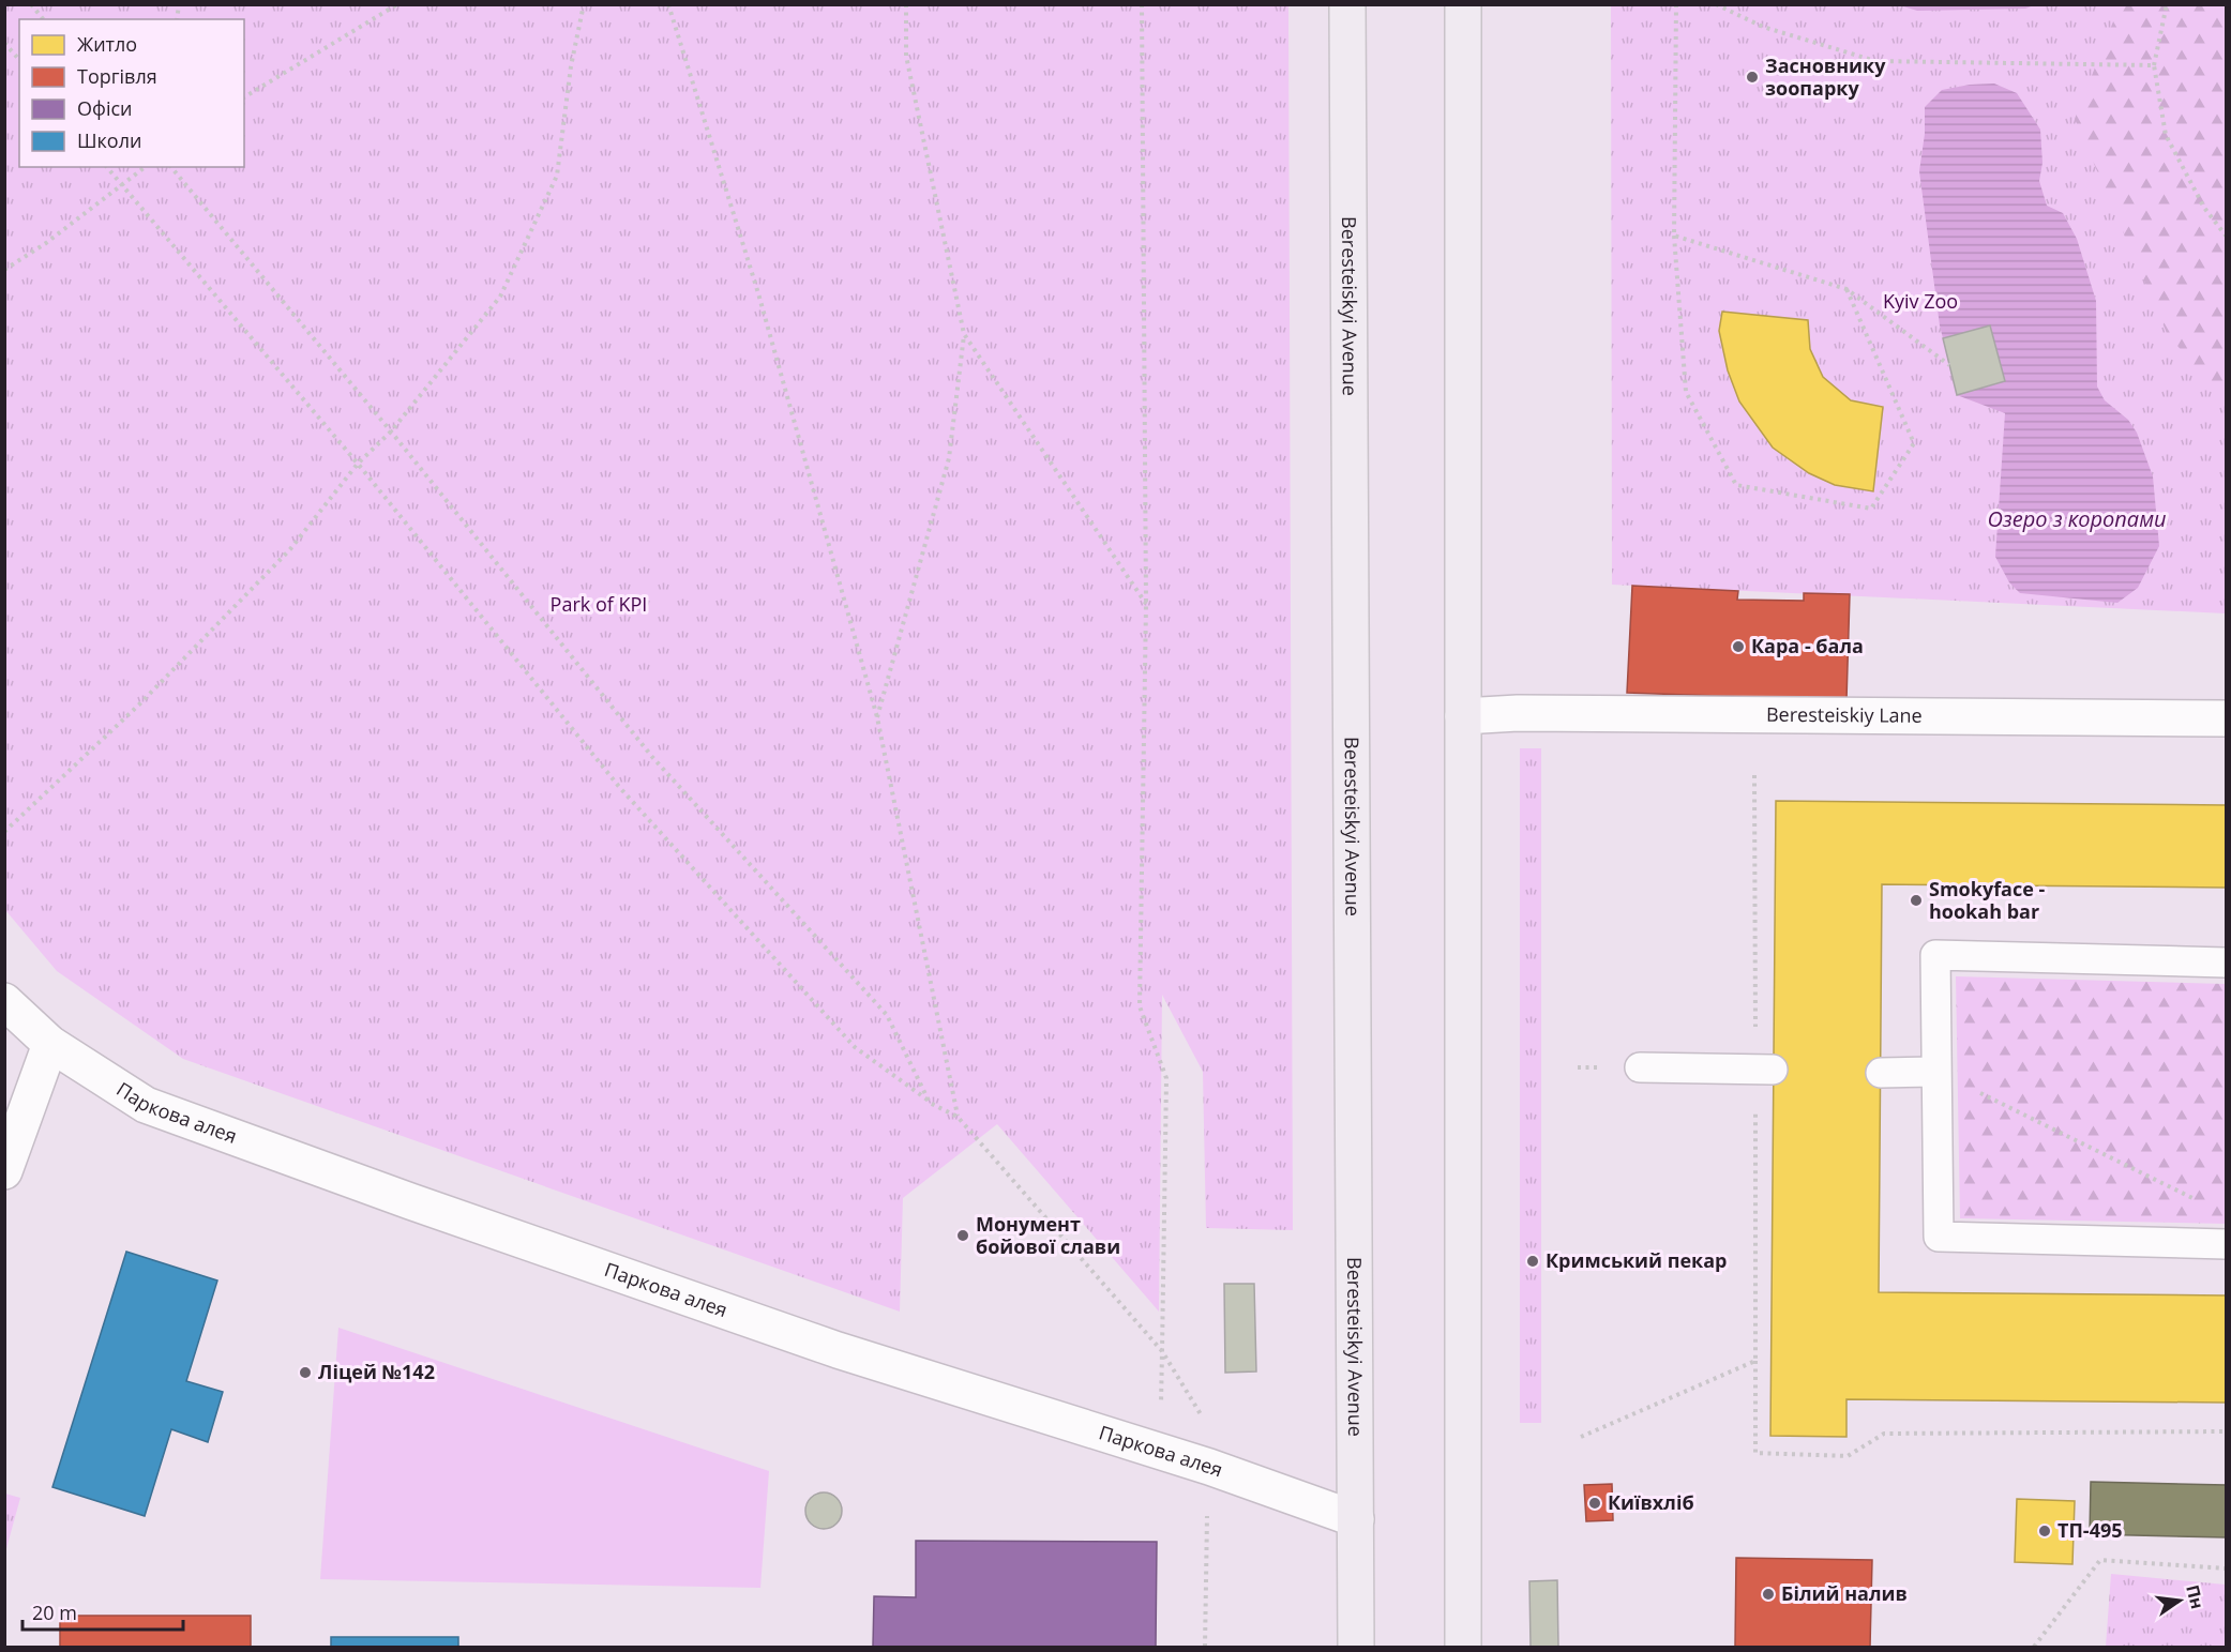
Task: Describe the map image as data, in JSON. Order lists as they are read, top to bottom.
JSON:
{
  "streets": {
    "main road": ["Beresteiskyi Avenue"],
    "street": ["Beresteiskiy Lane", "Паркова алея"]
  },
  "crossings": [
    ["Beresteiskyi Avenue", "Паркова алея"]
  ],
  "water": ["Озеро з коропами"],
  "parks": ["Kyiv Zoo", "Park of KPI"],
  "places": [
    "Засновнику зоопарку",
    "Кара - бала",
    "Smokyface - hookah bar",
    "Монумент бойової слави",
    "Кримський пекар",
    "Ліцей №142",
    "Київхліб",
    "ТП-495",
    "Білий налив"
  ],
  "legend": [
    "Житло",
    "Торгівля",
    "Офіси",
    "Школи"
  ],
  "scale_bar": "20 m",
  "north": "right"
}
